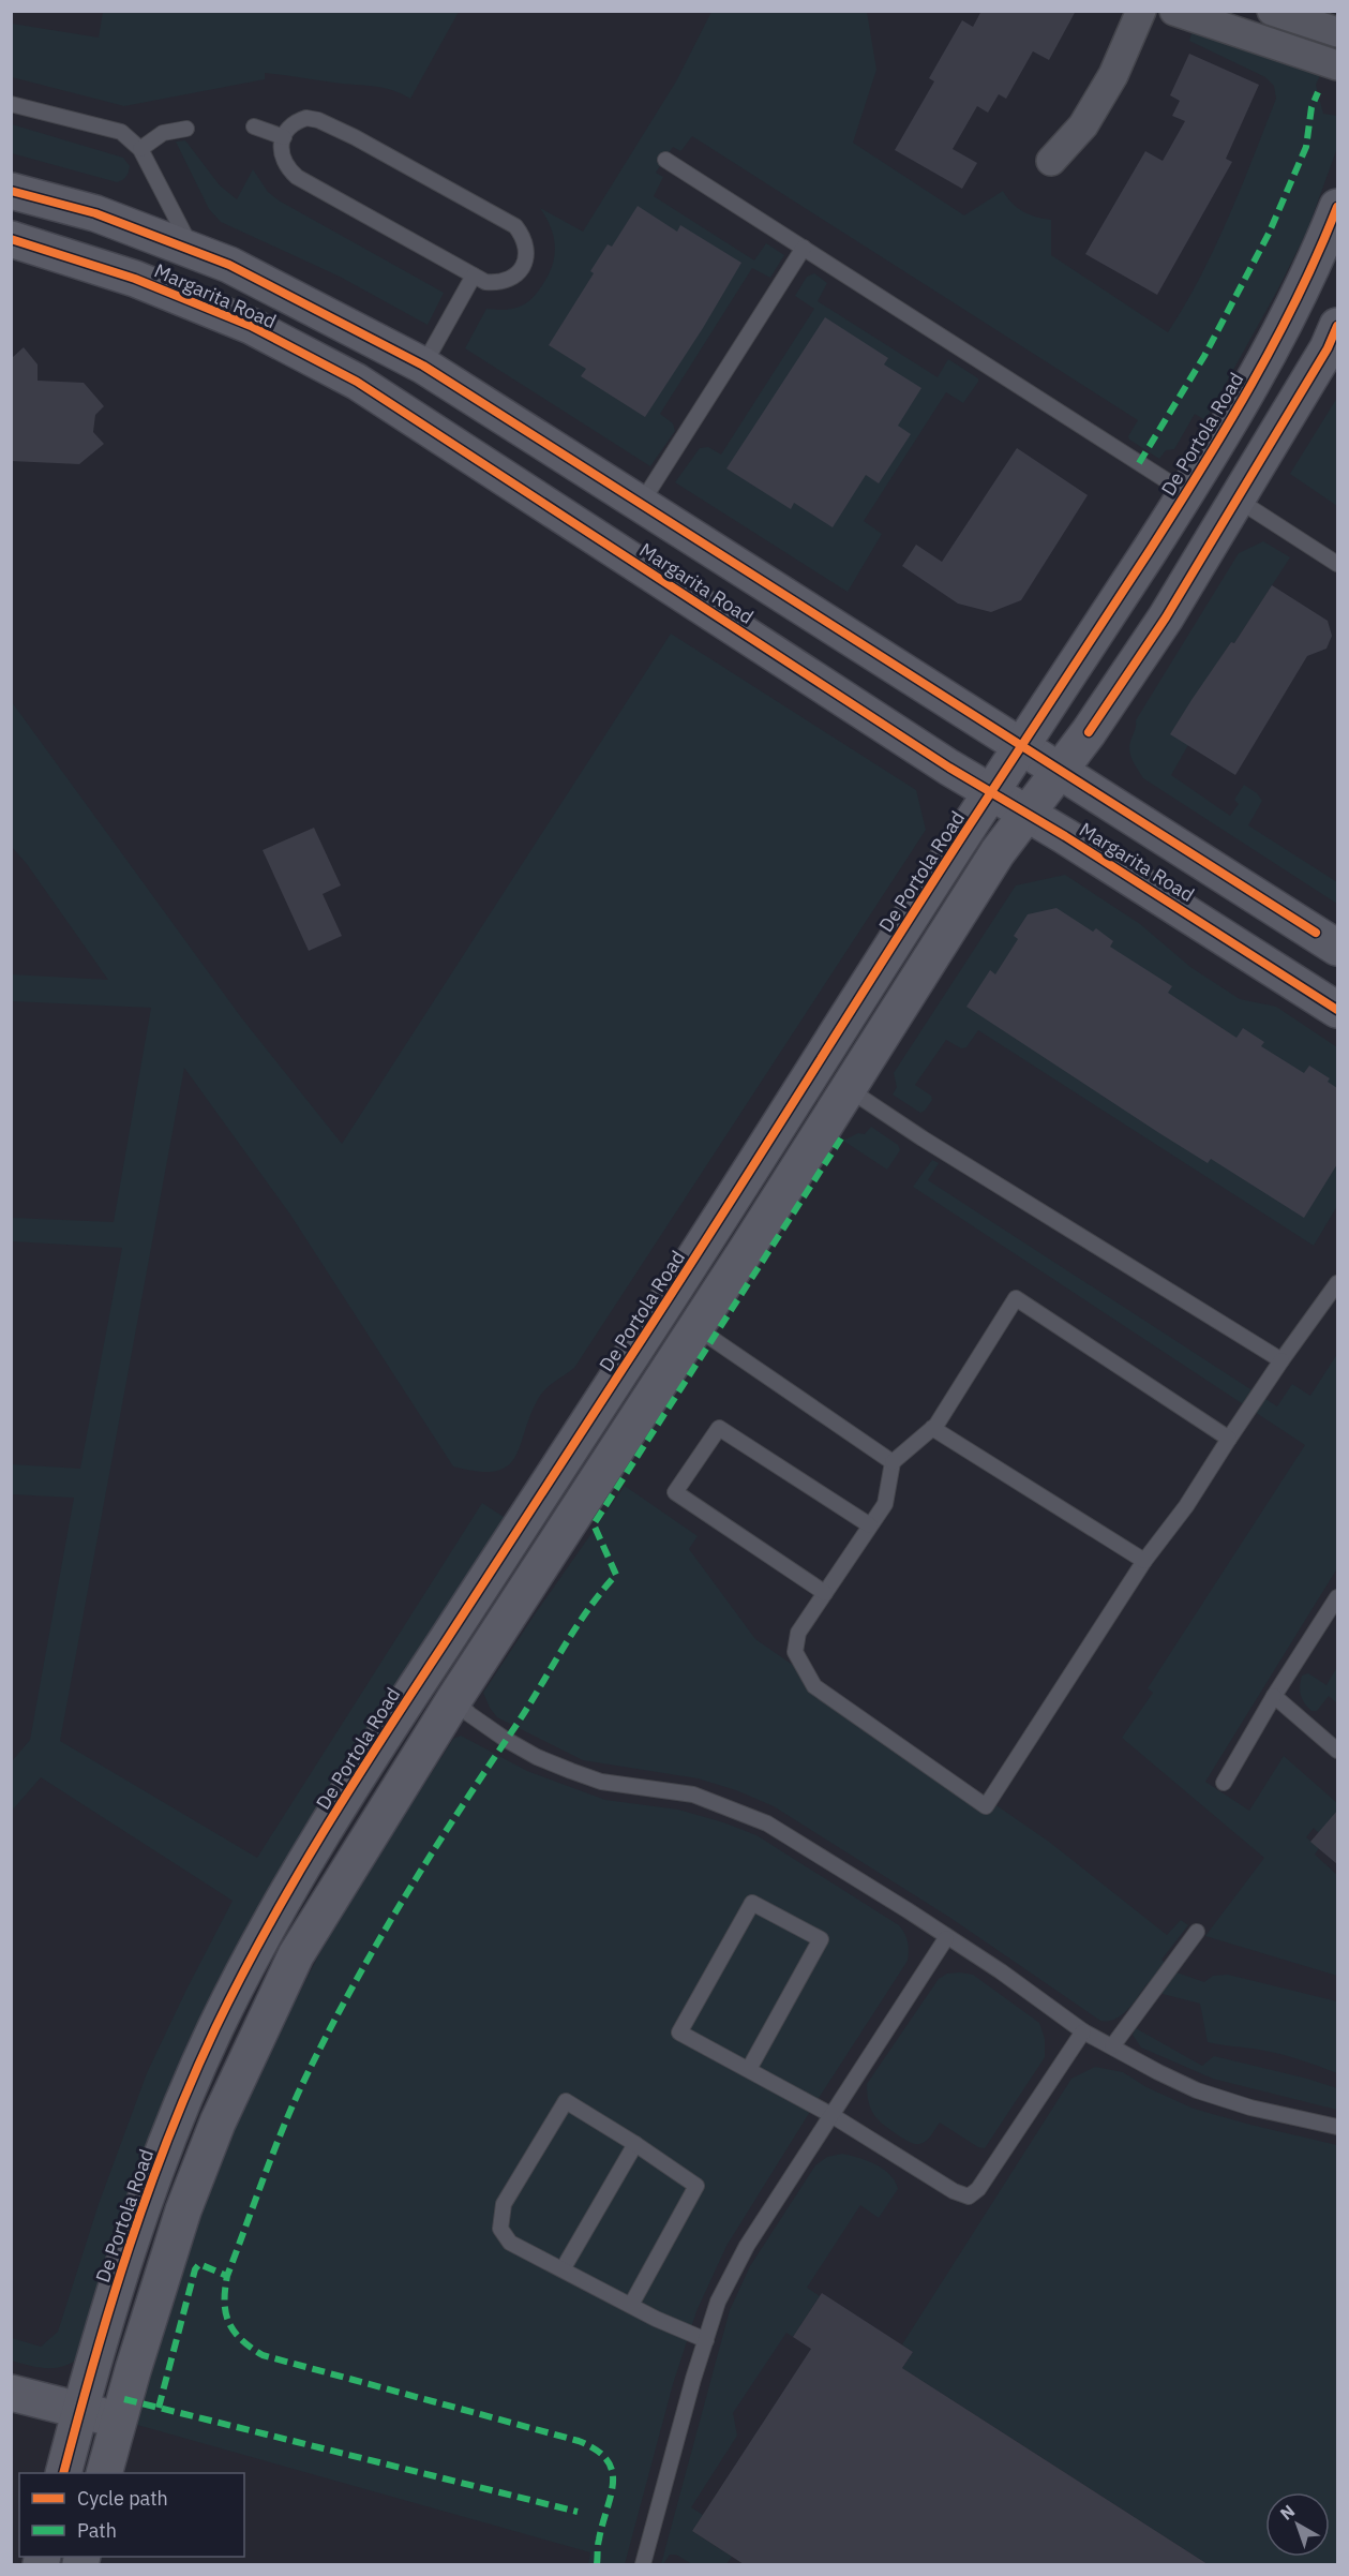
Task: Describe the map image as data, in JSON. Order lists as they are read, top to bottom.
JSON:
{
  "streets": {
    "main road": ["Margarita Road", "De Portola Road"]
  },
  "crossings": [
    ["Margarita Road", "De Portola Road"]
  ],
  "legend": ["Cycle path", "Path"],
  "north": "top left"
}
